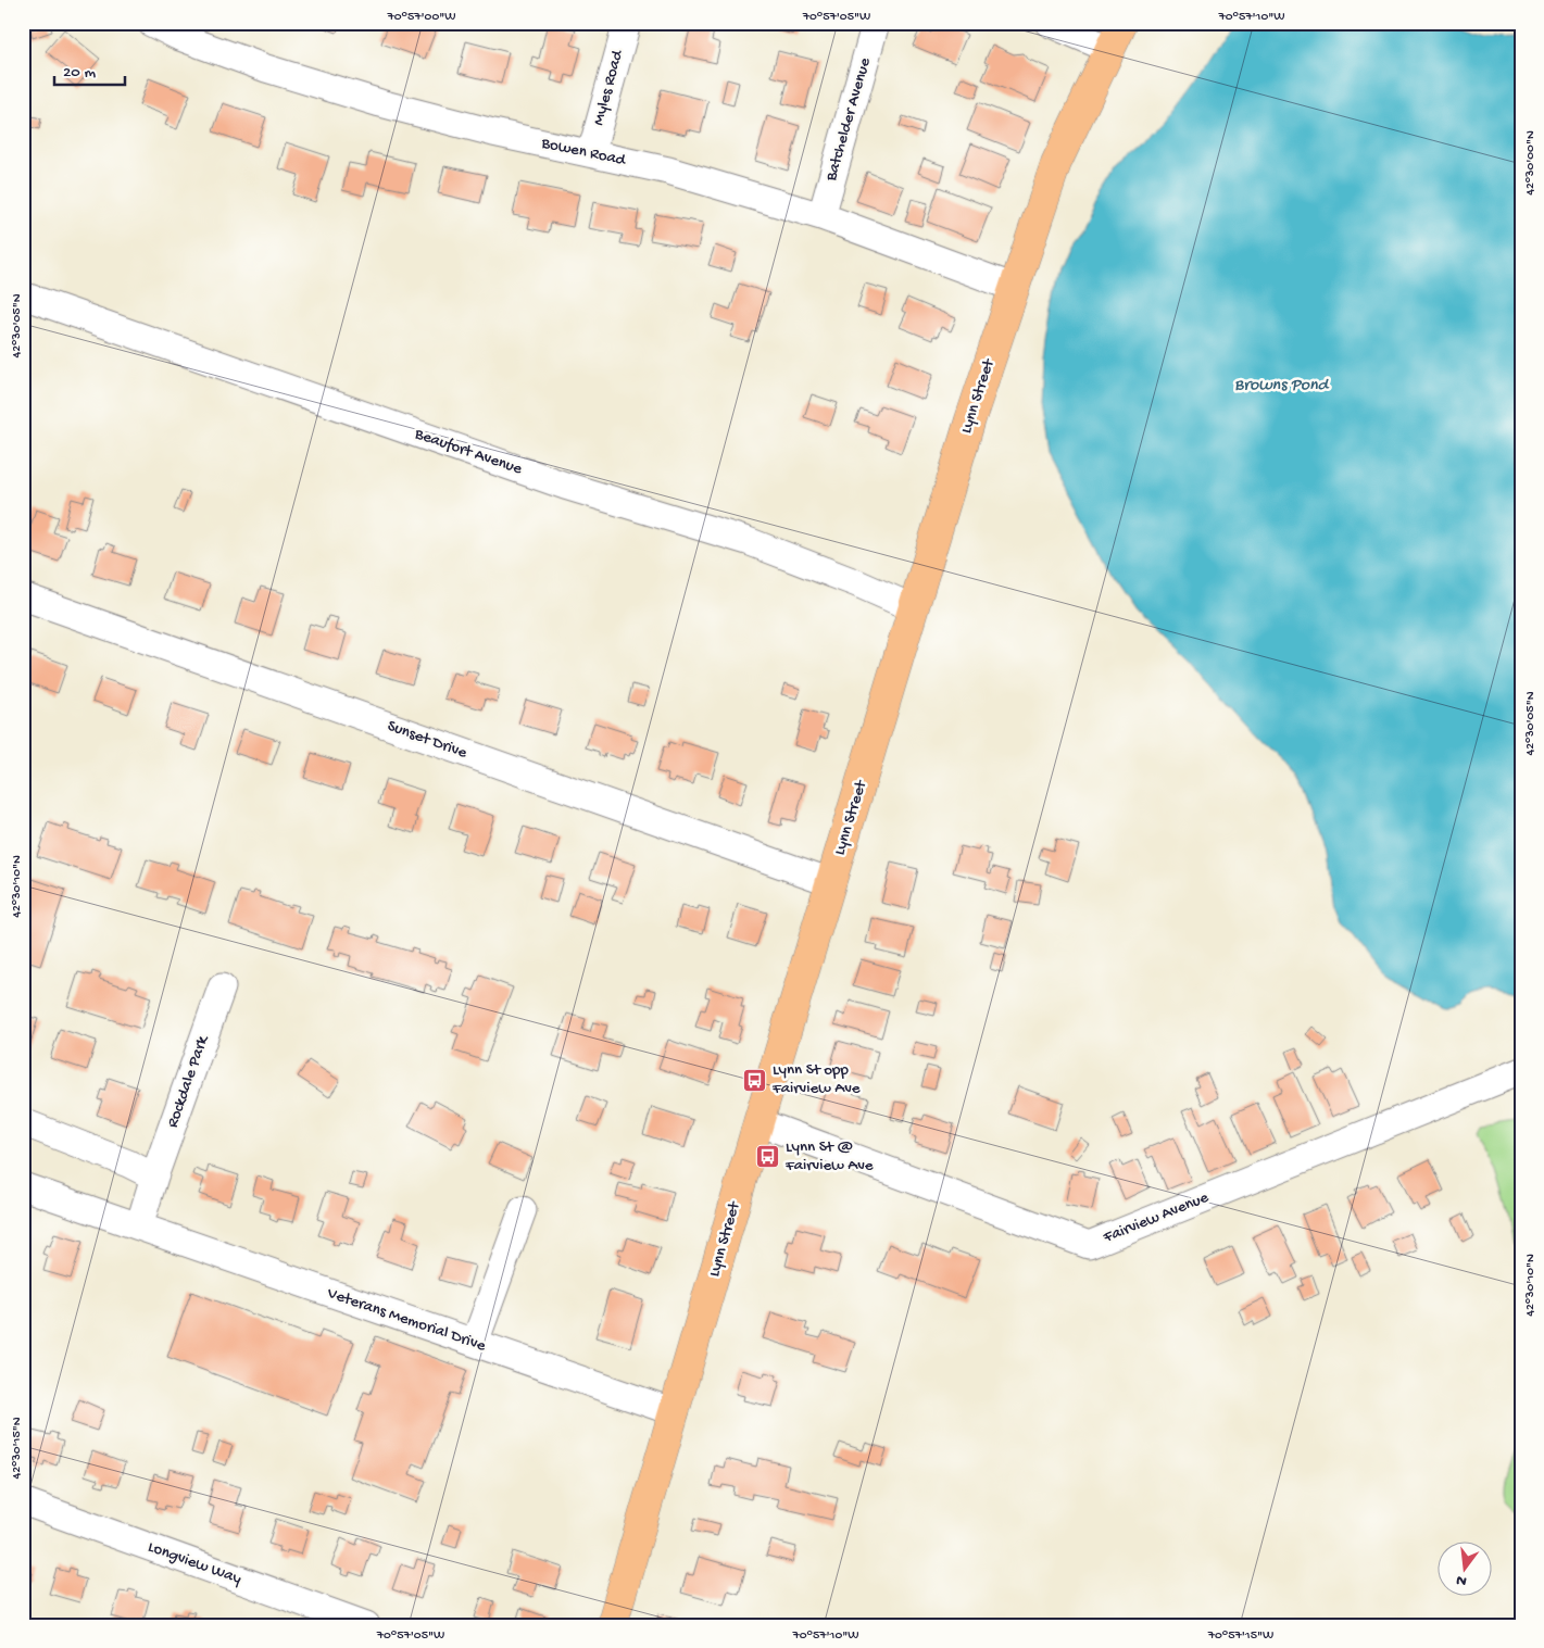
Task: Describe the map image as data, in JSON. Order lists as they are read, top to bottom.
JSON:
{
  "streets": {
    "main road": ["Lynn Street"],
    "street": [
      "Myles Road",
      "Batchelder Avenue",
      "Bowen Road",
      "Beaufort Avenue",
      "Sunset Drive",
      "Rockdale Park",
      "Fairview Avenue",
      "Veterans Memorial Drive",
      "Longview Way"
    ]
  },
  "crossings": [
    ["Myles Road", "Bowen Road"],
    ["Batchelder Avenue", "Bowen Road"],
    ["Bowen Road", "Lynn Street"],
    ["Lynn Street", "Beaufort Avenue"],
    ["Lynn Street", "Sunset Drive"],
    ["Lynn Street", "Fairview Avenue"],
    ["Lynn Street", "Veterans Memorial Drive"]
  ],
  "water": ["Browns Pond"],
  "places": {
    "bus stop": ["Lynn St opp Fairview Ave", "Lynn St @ Fairview Ave"]
  },
  "scale_bar": "20 m",
  "north": "bottom",
  "coordinates": [
    "70°57'00\"W",
    "70°57'05\"W",
    "70°57'10\"W",
    "42°30'00\"N",
    "42°30'05\"N",
    "42°30'10\"N",
    "42°30'15\"N",
    "70°57'15\"W"
  ]
}
